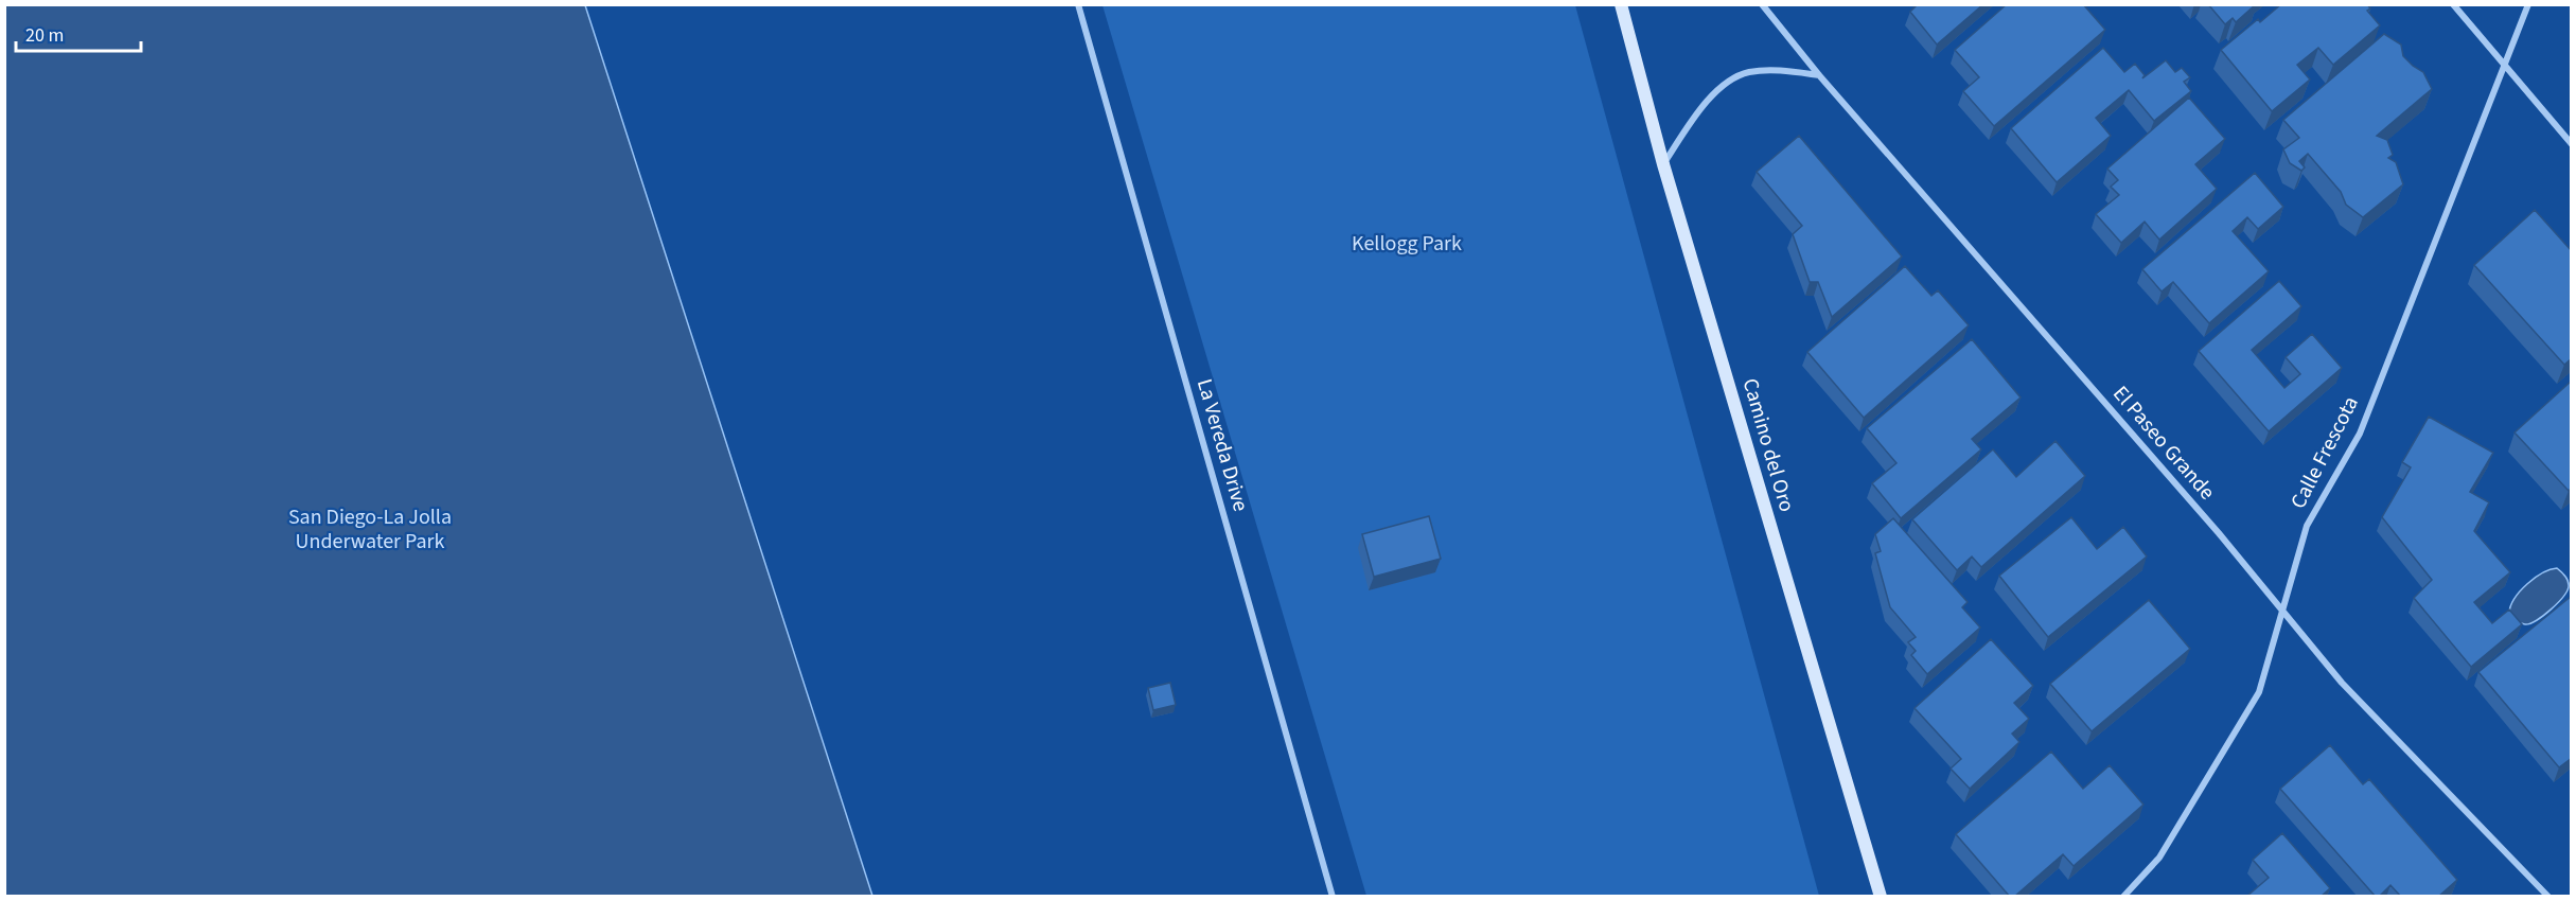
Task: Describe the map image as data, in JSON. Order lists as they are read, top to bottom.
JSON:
{
  "streets": {
    "street": [
      "El Paseo Grande",
      "La Vereda Drive",
      "Camino del Oro",
      "Calle Frescota"
    ]
  },
  "crossings": [
    ["El Paseo Grande", "Calle Frescota"]
  ],
  "parks": ["Kellogg Park", "San Diego-La Jolla Underwater Park"],
  "scale_bar": "20 m"
}
